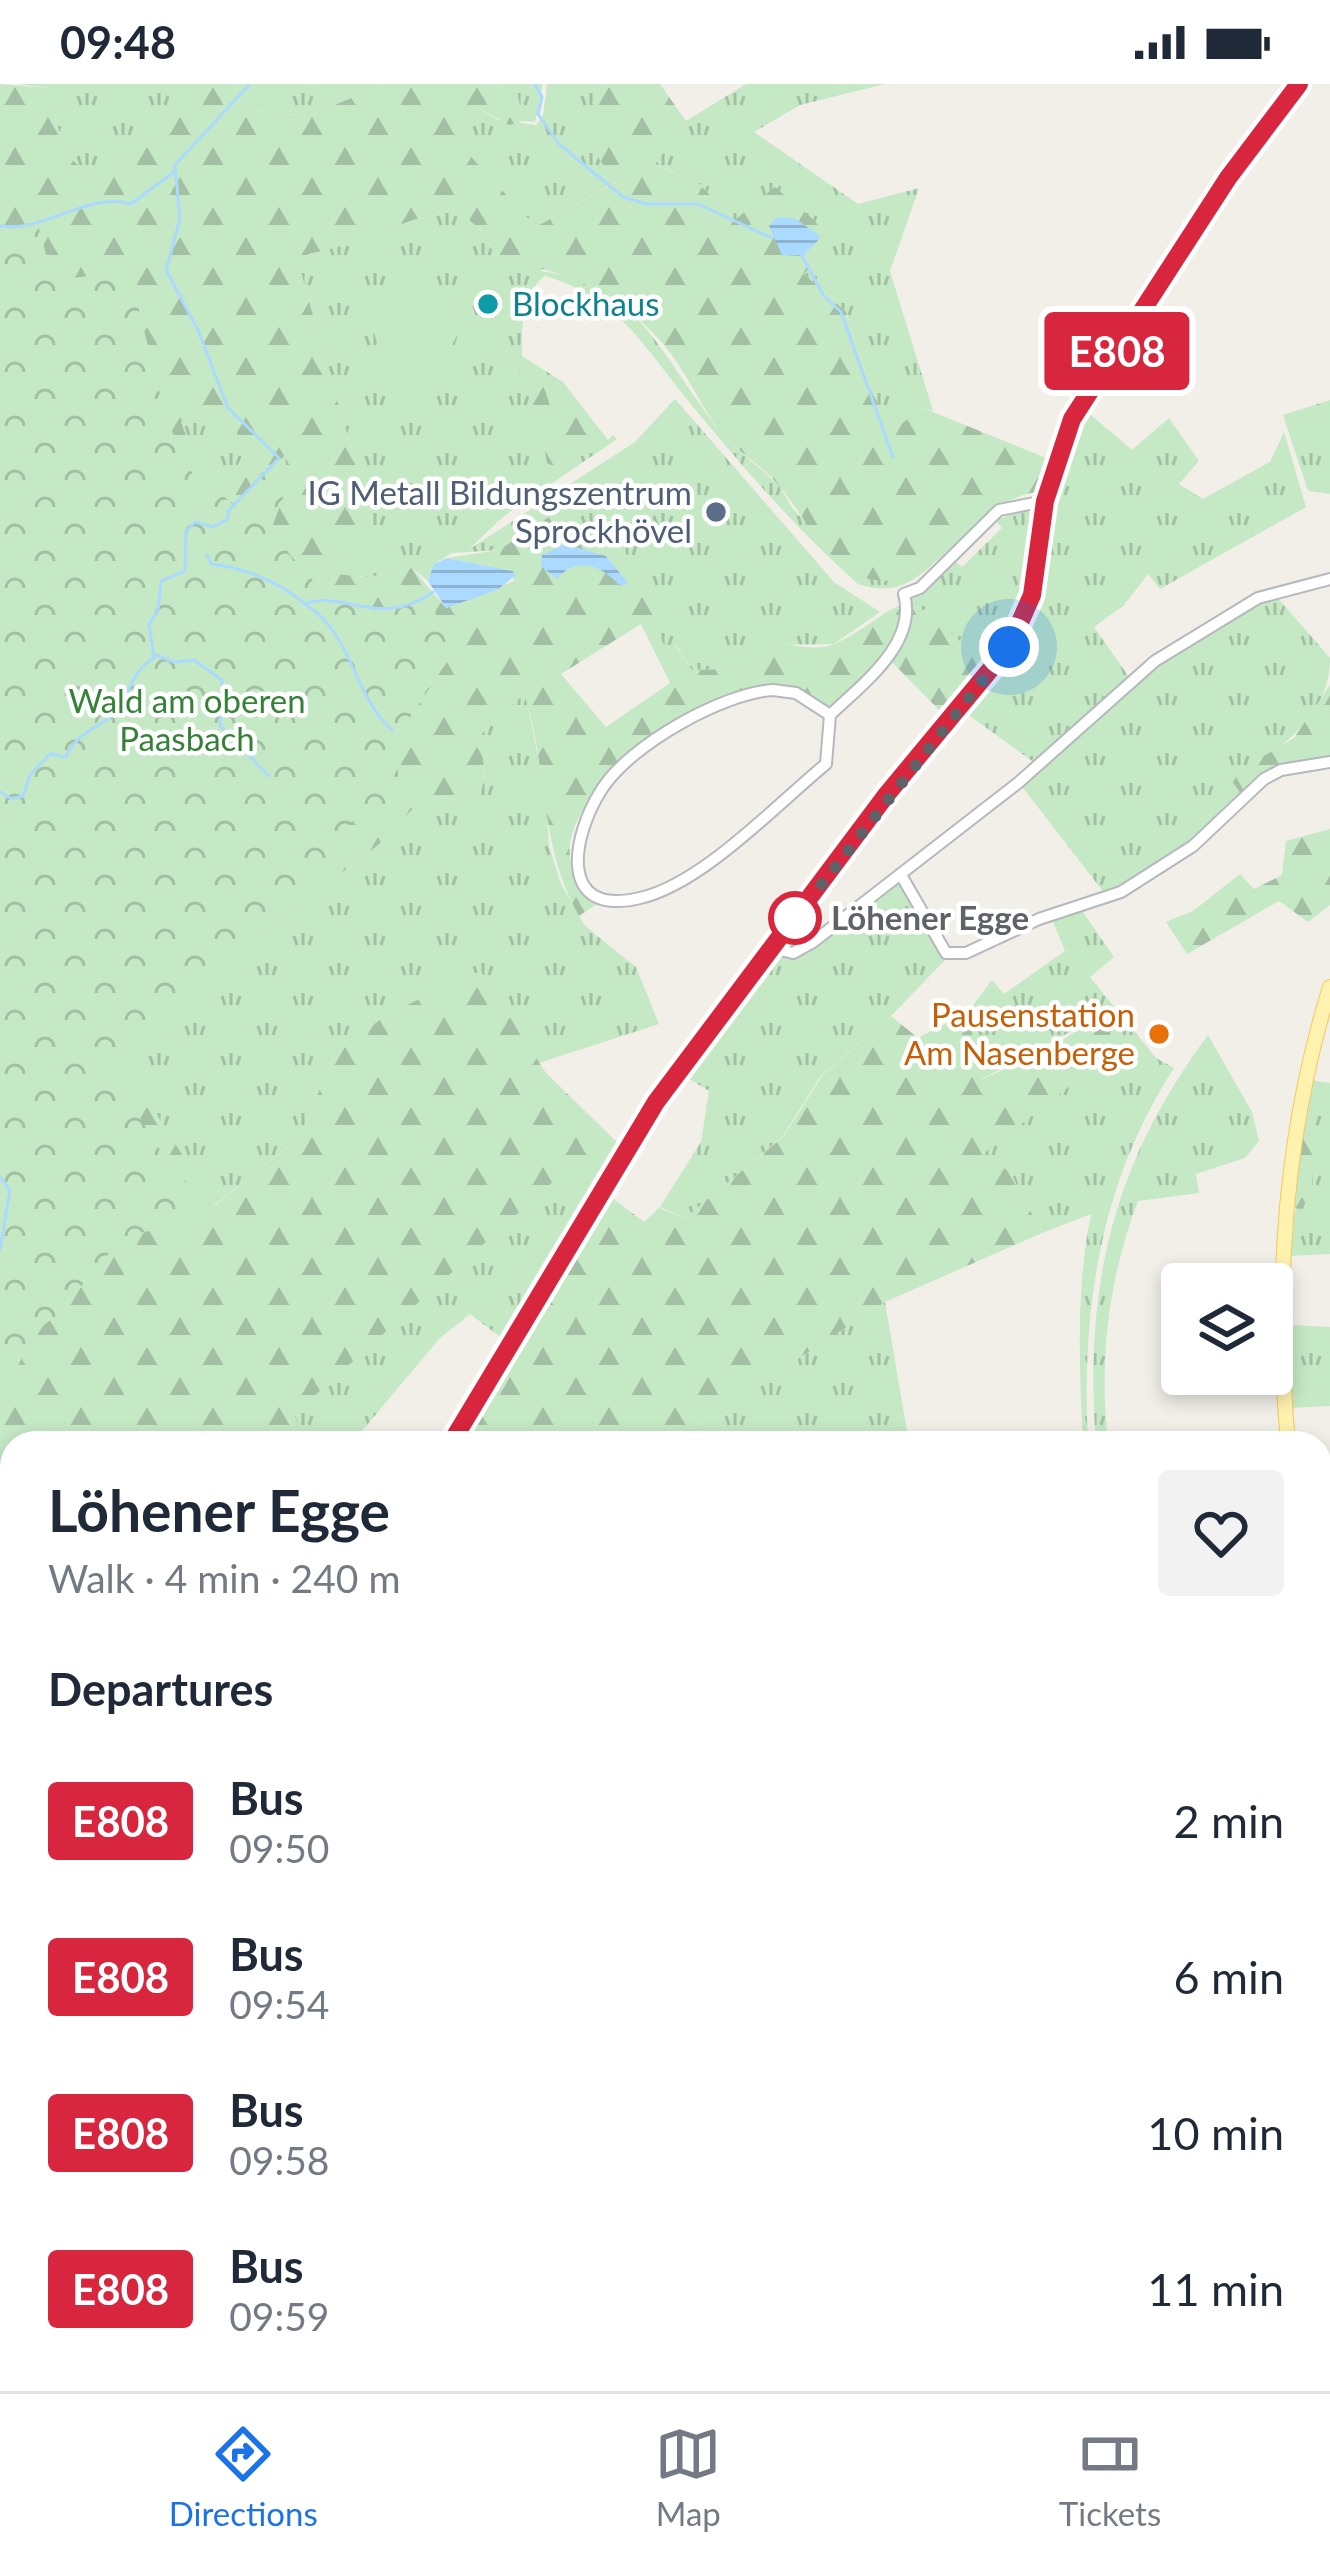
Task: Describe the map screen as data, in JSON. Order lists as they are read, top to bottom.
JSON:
{
  "parks": ["Wald am oberen Paasbach"],
  "places": [
    "Blockhaus",
    "IG Metall Bildungszentrum Sprockhövel",
    "Löhener Egge",
    "Pausenstation Am Nasenberge"
  ],
  "lines": ["bus line E808"],
  "page": {
    "status": "09:48",
    "on_map": "E808",
    "heading": [
      ["Löhener Egge", "Walk · 4 min · 240 m"],
      "Departures"
    ],
    "list": [
      {
        "mark": "E808",
        "name": "Bus",
        "note": "09:50",
        "value": "2 min"
      },
      {
        "mark": "E808",
        "name": "Bus",
        "note": "09:54",
        "value": "6 min"
      },
      {
        "mark": "E808",
        "name": "Bus",
        "note": "09:58",
        "value": "10 min"
      },
      {
        "mark": "E808",
        "name": "Bus",
        "note": "09:59",
        "value": "11 min"
      }
    ],
    "tabs": ["Directions", "Map", "Tickets"]
  }
}
